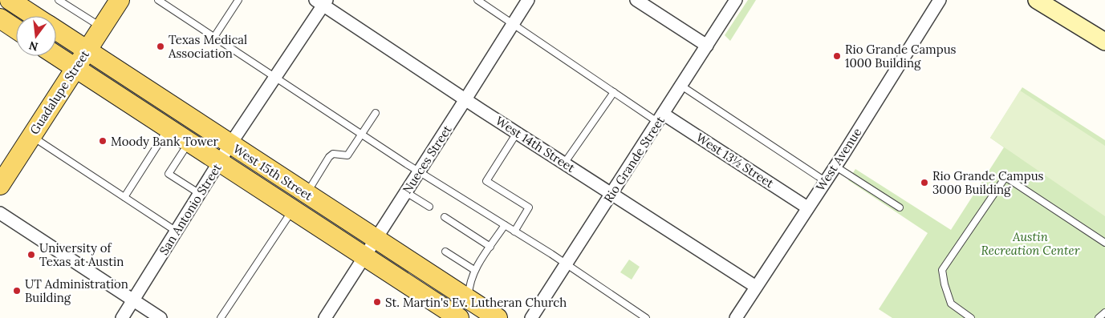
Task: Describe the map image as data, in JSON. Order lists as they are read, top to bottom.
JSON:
{
  "streets": {
    "main road": ["Guadalupe Street", "West 15th Street"],
    "street": [
      "West 14th Street",
      "Nueces Street",
      "Rio Grande Street",
      "West Avenue",
      "West 13½ Street",
      "San Antonio Street"
    ]
  },
  "crossings": [
    ["Guadalupe Street", "West 15th Street"],
    ["West 14th Street", "Nueces Street"],
    ["West 14th Street", "Rio Grande Street"],
    ["West 14th Street", "West Avenue"],
    ["West 14th Street", "San Antonio Street"],
    ["Nueces Street", "West 15th Street"],
    ["Rio Grande Street", "West 13½ Street"],
    ["West Avenue", "West 13½ Street"],
    ["West 15th Street", "San Antonio Street"]
  ],
  "parks": ["Austin Recreation Center"],
  "places": [
    "Texas Medical Association",
    "Rio Grande Campus 1000 Building",
    "Moody Bank Tower",
    "Rio Grande Campus 3000 Building",
    "University of Texas at Austin",
    "UT Administration Building",
    "St. Martin's Ev. Lutheran Church"
  ],
  "north": "bottom"
}
